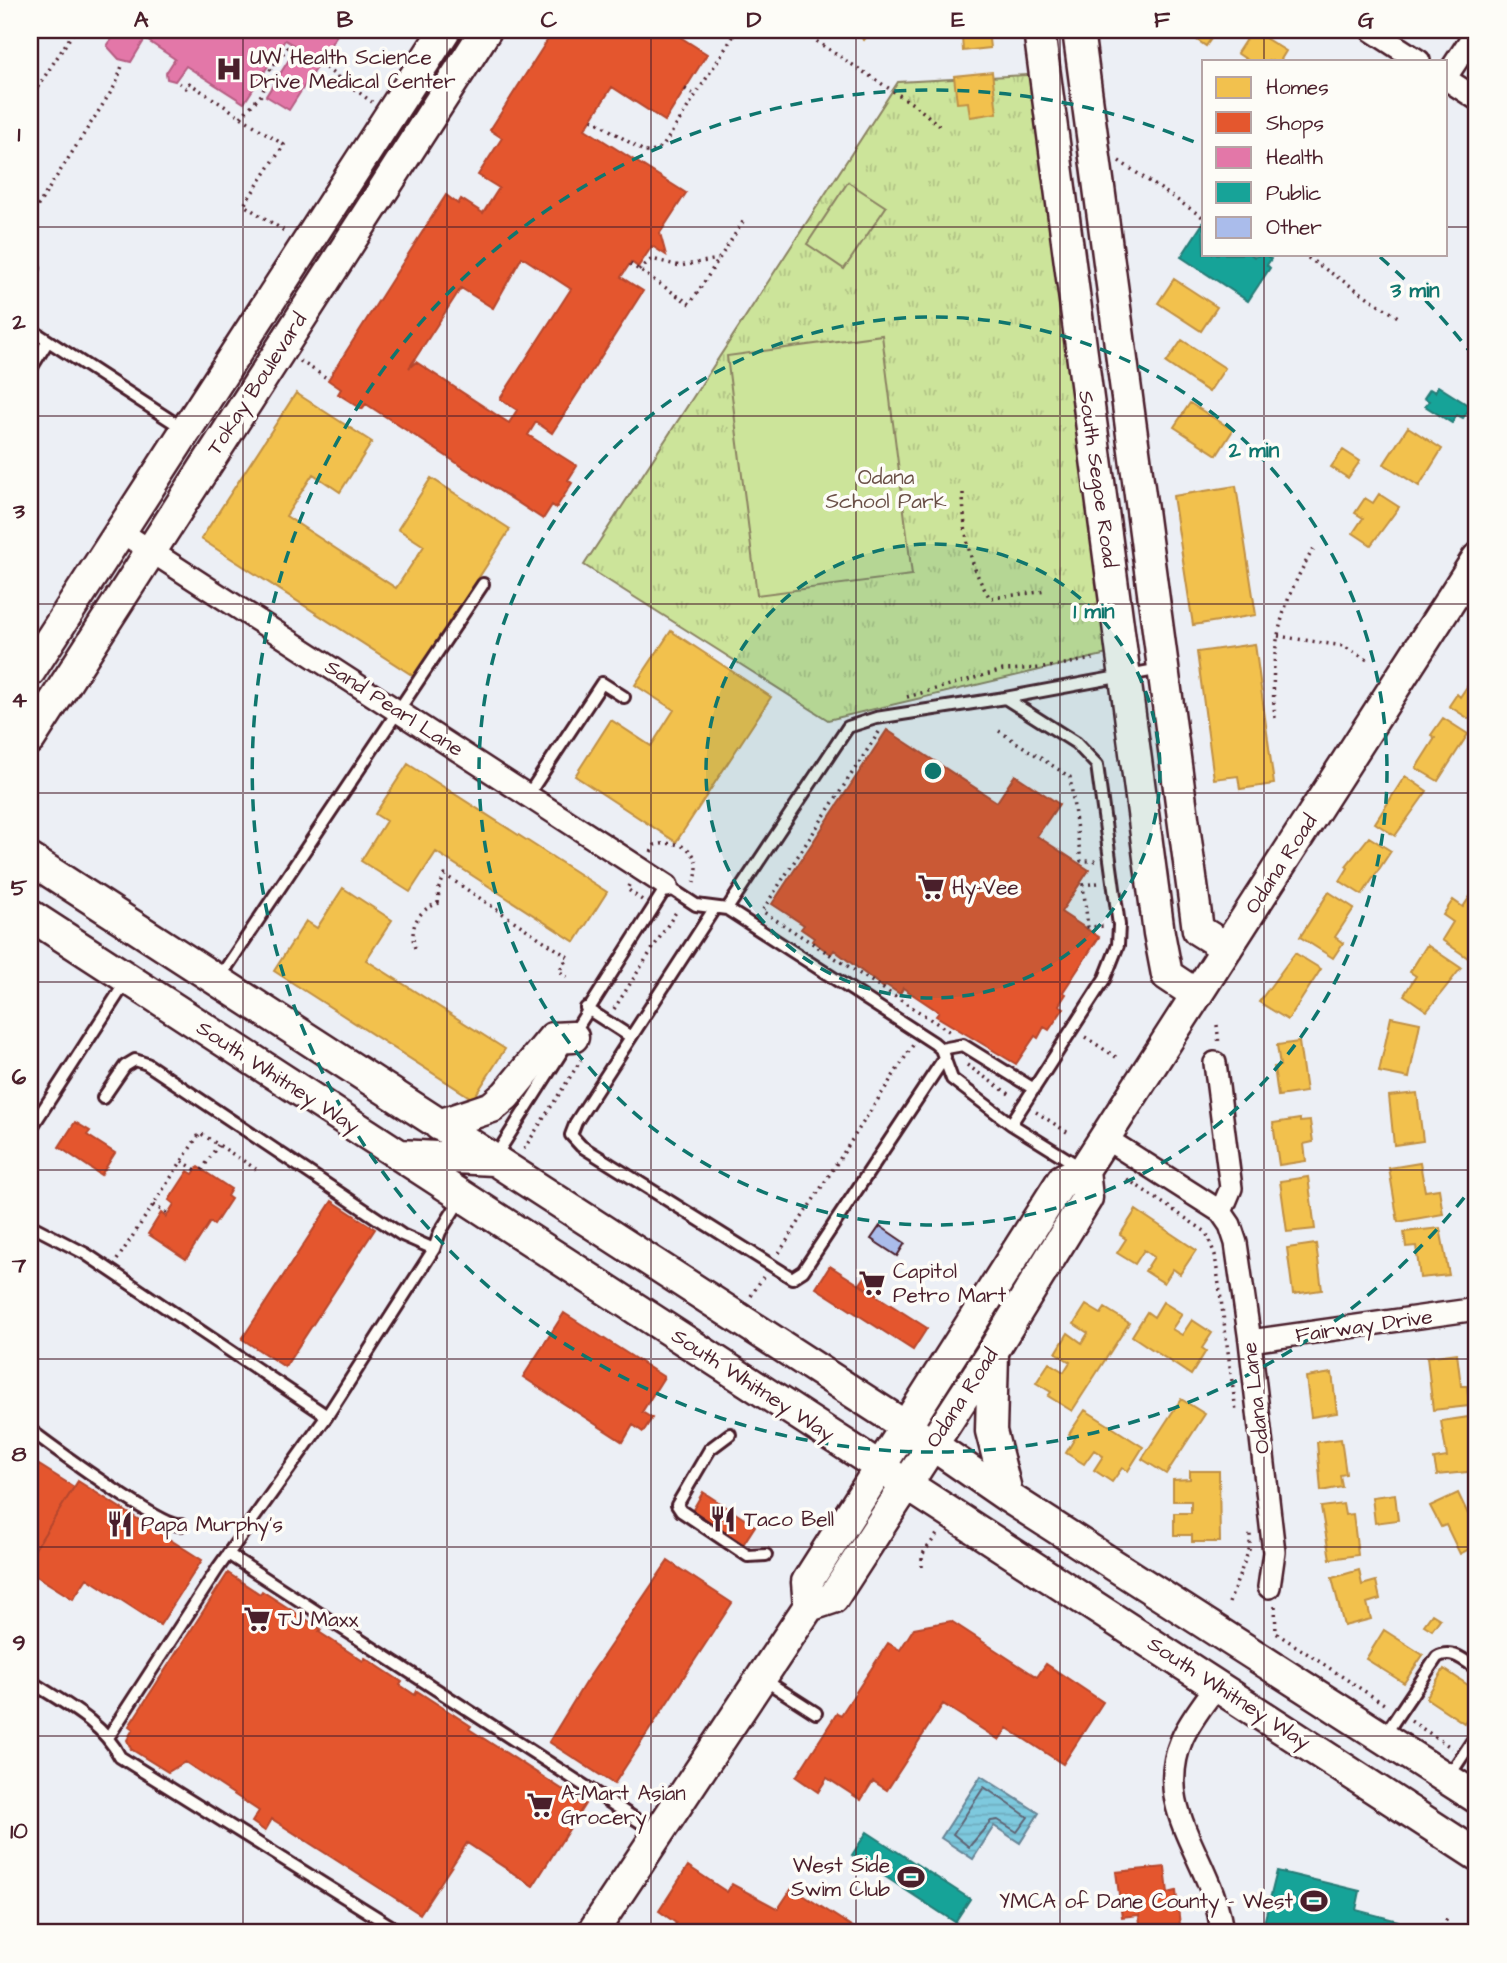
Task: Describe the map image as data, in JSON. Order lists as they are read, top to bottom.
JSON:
{
  "streets": {
    "street": [
      "Tokay Boulevard",
      "South Segoe Road",
      "Sand Pearl Lane",
      "Odana Road",
      "South Whitney Way",
      "Fairway Drive",
      "Odana Lane"
    ]
  },
  "crossings": [
    ["Tokay Boulevard", "Sand Pearl Lane"],
    ["South Segoe Road", "Odana Road"],
    ["Odana Road", "South Whitney Way"],
    ["Fairway Drive", "Odana Lane"]
  ],
  "parks": ["Odana School Park"],
  "places": {
    "hospital": ["UW Health Science Drive Medical Center"],
    "supermarket": [
      "Hy-Vee",
      "Capitol Petro Mart",
      "TJ Maxx",
      "A-Mart Asian Grocery"
    ],
    "restaurant": ["Taco Bell", "Papa Murphy's"],
    "sports": ["West Side Swim Club", "YMCA of Dane County - West"]
  },
  "legend": [
    "Homes",
    "Shops",
    "Health",
    "Public",
    "Other"
  ],
  "grid": {
    "columns": [
      "A",
      "B",
      "C",
      "D",
      "E",
      "F",
      "G"
    ],
    "rows": [
      "1",
      "2",
      "3",
      "4",
      "5",
      "6",
      "7",
      "8",
      "9",
      "10"
    ]
  },
  "rings": ["3 min", "2 min", "1 min"]
}
